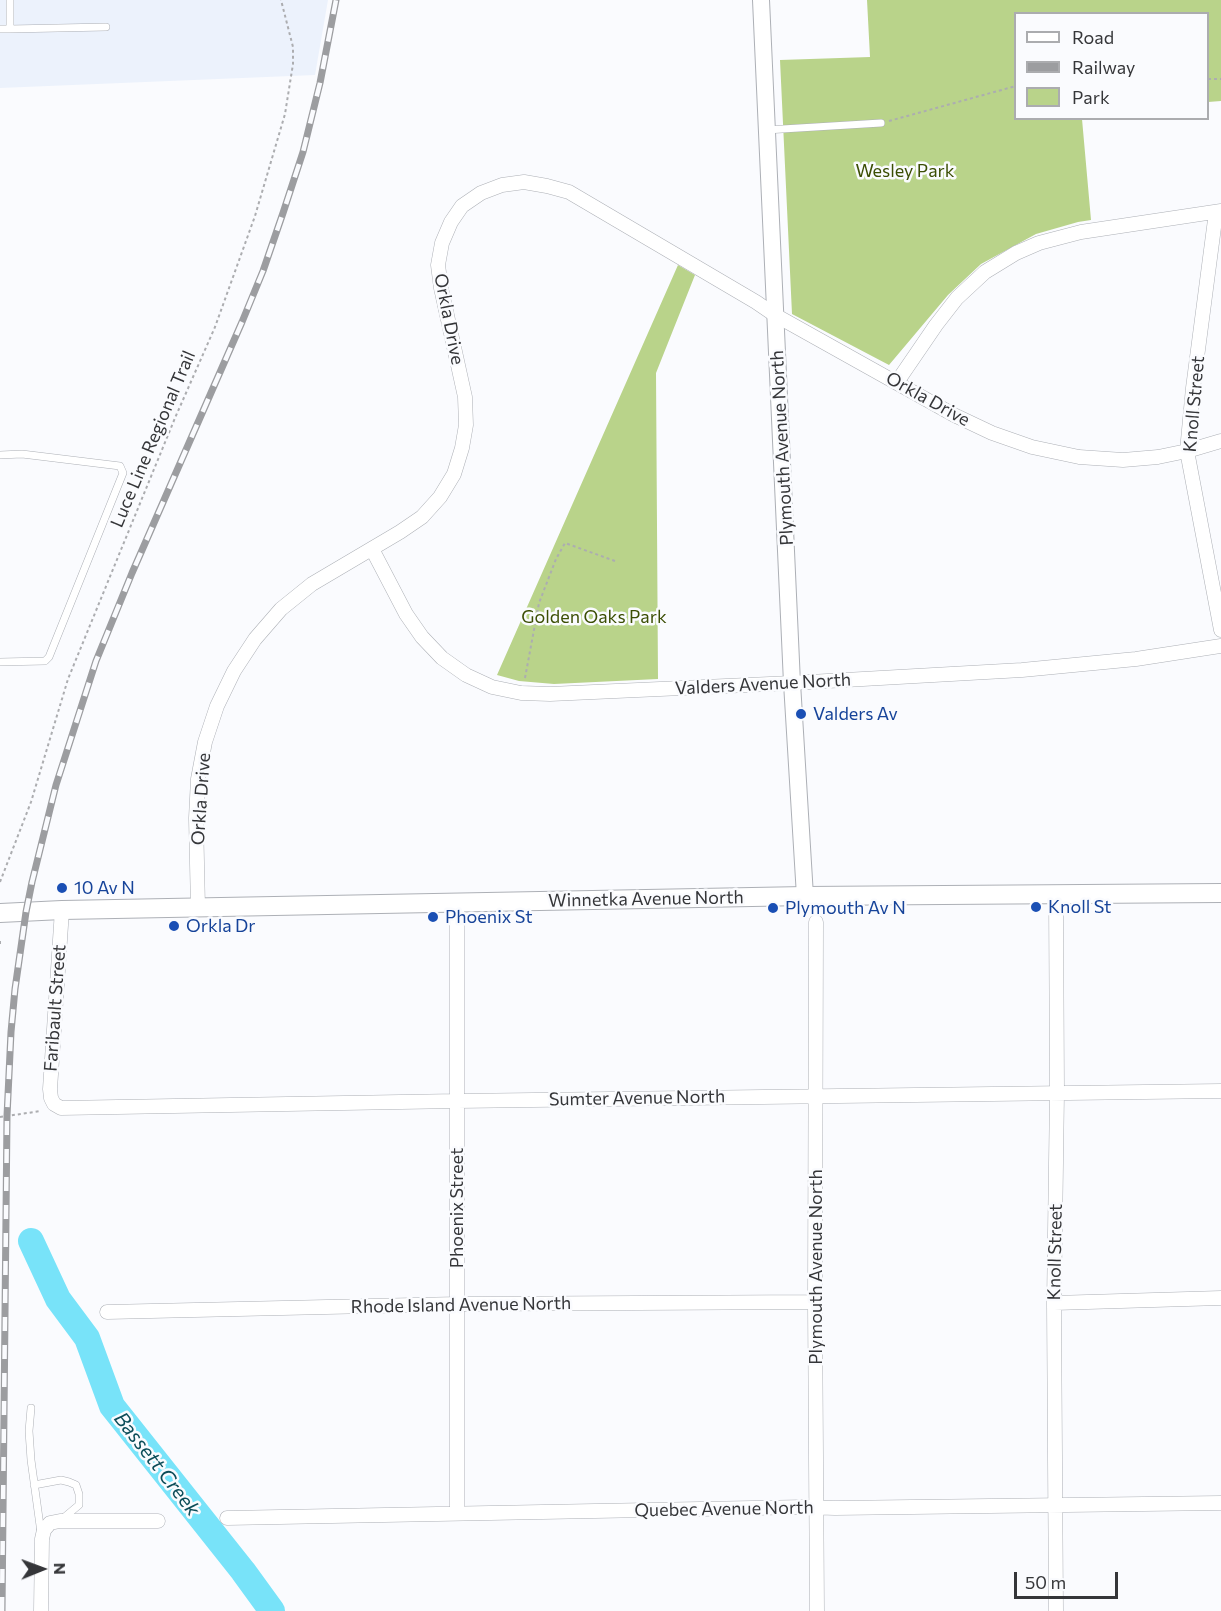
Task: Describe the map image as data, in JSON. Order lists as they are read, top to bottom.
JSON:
{
  "streets": {
    "main road": ["Winnetka Avenue North"],
    "street": [
      "Orkla Drive",
      "Knoll Street",
      "Plymouth Avenue North",
      "Valders Avenue North",
      "Faribault Street",
      "Sumter Avenue North",
      "Phoenix Street",
      "Rhode Island Avenue North",
      "Quebec Avenue North"
    ],
    "path": ["Luce Line Regional Trail"]
  },
  "crossings": [
    ["Orkla Drive", "Knoll Street"],
    ["Orkla Drive", "Plymouth Avenue North"],
    ["Orkla Drive", "Valders Avenue North"],
    ["Orkla Drive", "Winnetka Avenue North"],
    ["Knoll Street", "Winnetka Avenue North"],
    ["Knoll Street", "Sumter Avenue North"],
    ["Knoll Street", "Quebec Avenue North"],
    ["Plymouth Avenue North", "Valders Avenue North"],
    ["Plymouth Avenue North", "Winnetka Avenue North"],
    ["Plymouth Avenue North", "Sumter Avenue North"],
    ["Plymouth Avenue North", "Rhode Island Avenue North"],
    ["Plymouth Avenue North", "Quebec Avenue North"],
    ["Winnetka Avenue North", "Faribault Street"],
    ["Winnetka Avenue North", "Phoenix Street"],
    ["Faribault Street", "Sumter Avenue North"],
    ["Sumter Avenue North", "Phoenix Street"],
    ["Phoenix Street", "Rhode Island Avenue North"],
    ["Phoenix Street", "Quebec Avenue North"]
  ],
  "water": ["Bassett Creek"],
  "parks": ["Wesley Park", "Golden Oaks Park"],
  "places": [
    "Valders Av",
    "10 Av N",
    "Knoll St",
    "Plymouth Av N",
    "Phoenix St",
    "Orkla Dr"
  ],
  "legend": ["Road", "Railway", "Park"],
  "scale_bar": "50 m",
  "north": "right"
}
